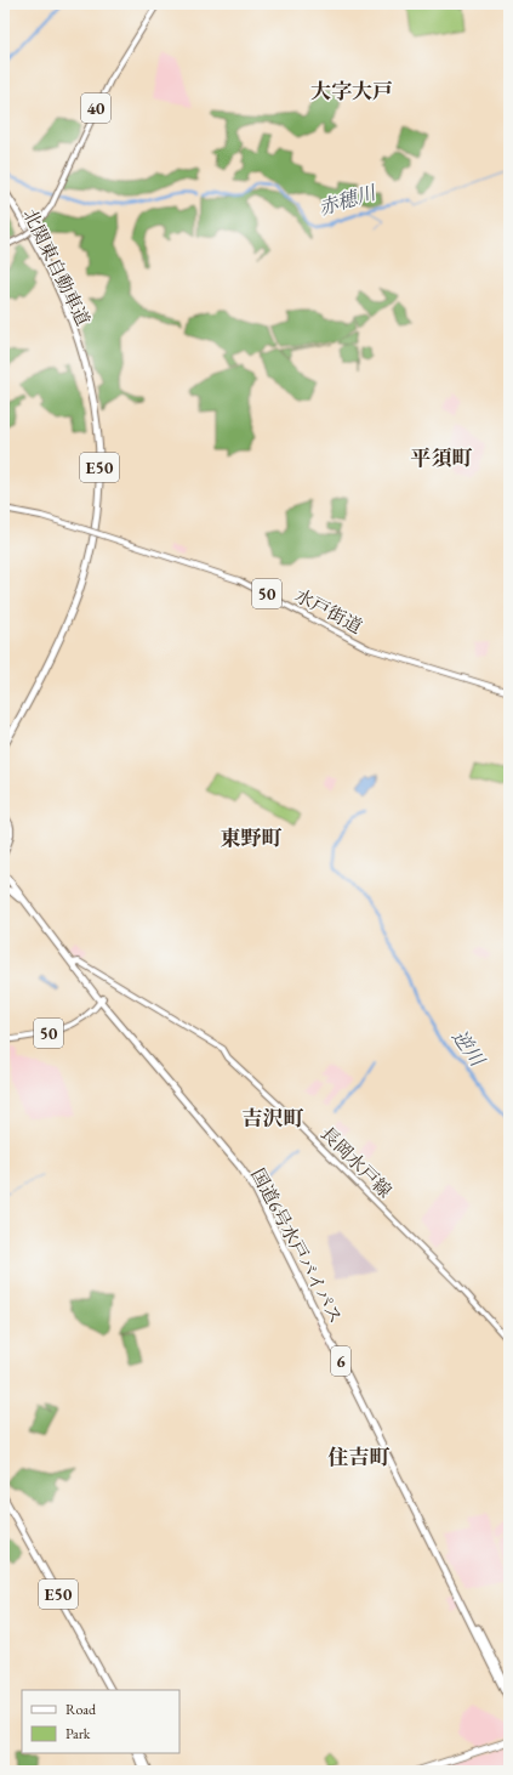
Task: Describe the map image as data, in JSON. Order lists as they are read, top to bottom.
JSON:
{
  "streets": {
    "highway": [
      "北関東自動車道",
      "E50",
      "国道6号水戸バイパス",
      "6"
    ],
    "main road": [
      "40",
      "50",
      "水戸街道",
      "長岡水戸線"
    ]
  },
  "crossings": [
    ["50", "国道6号水戸バイパス"],
    ["長岡水戸線", "国道6号水戸バイパス"]
  ],
  "districts": [
    "大字大戸",
    "平須町",
    "東野町",
    "吉沢町",
    "住吉町"
  ],
  "water": ["赤穂川", "逆川"],
  "legend": ["Road", "Park"]
}
